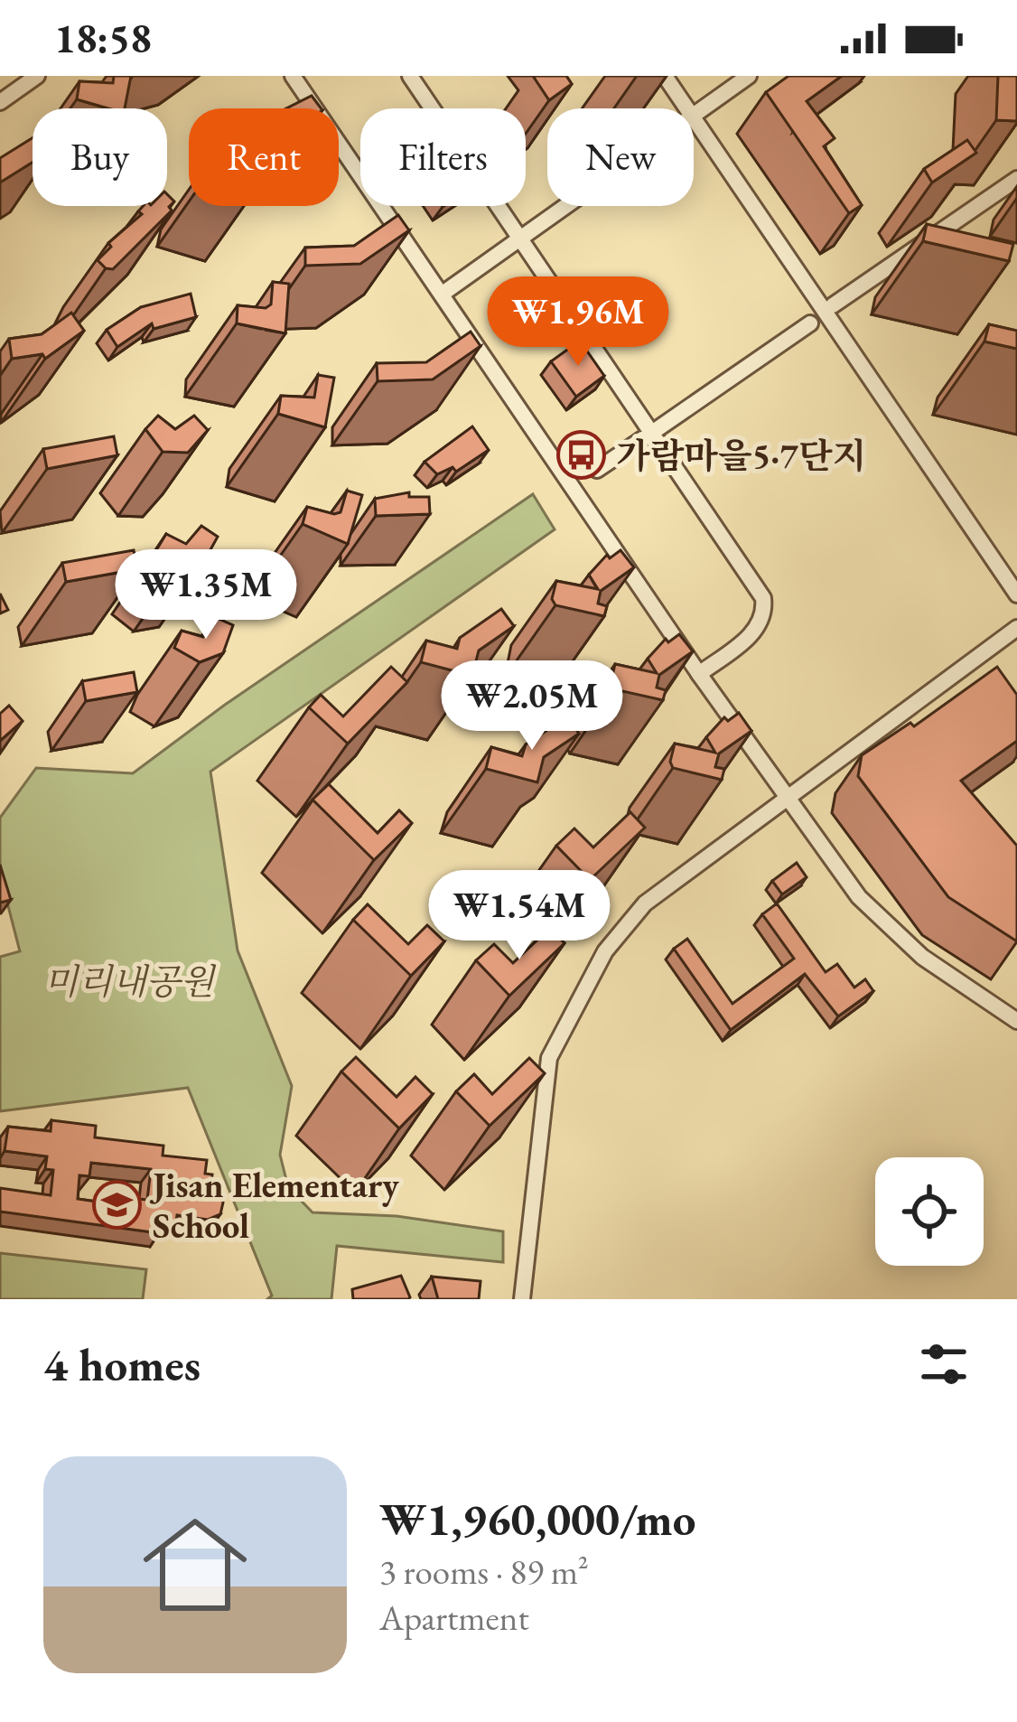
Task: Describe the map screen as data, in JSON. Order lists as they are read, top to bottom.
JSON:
{
  "parks": ["미리내공원"],
  "places": {
    "bus stop": ["가람마을5·7단지"],
    "school or university": ["Jisan Elementary School"]
  },
  "page": {
    "status": "18:58",
    "chip": [
      "Buy",
      "Rent",
      "Filters",
      "New"
    ],
    "price": [
      "₩1.96M",
      "₩1.35M",
      "₩2.05M",
      "₩1.54M"
    ],
    "heading": "4 homes",
    "list": [
      {
        "name": "₩1,960,000/mo",
        "note": "3 rooms · 89 m² · Apartment"
      }
    ]
  }
}
